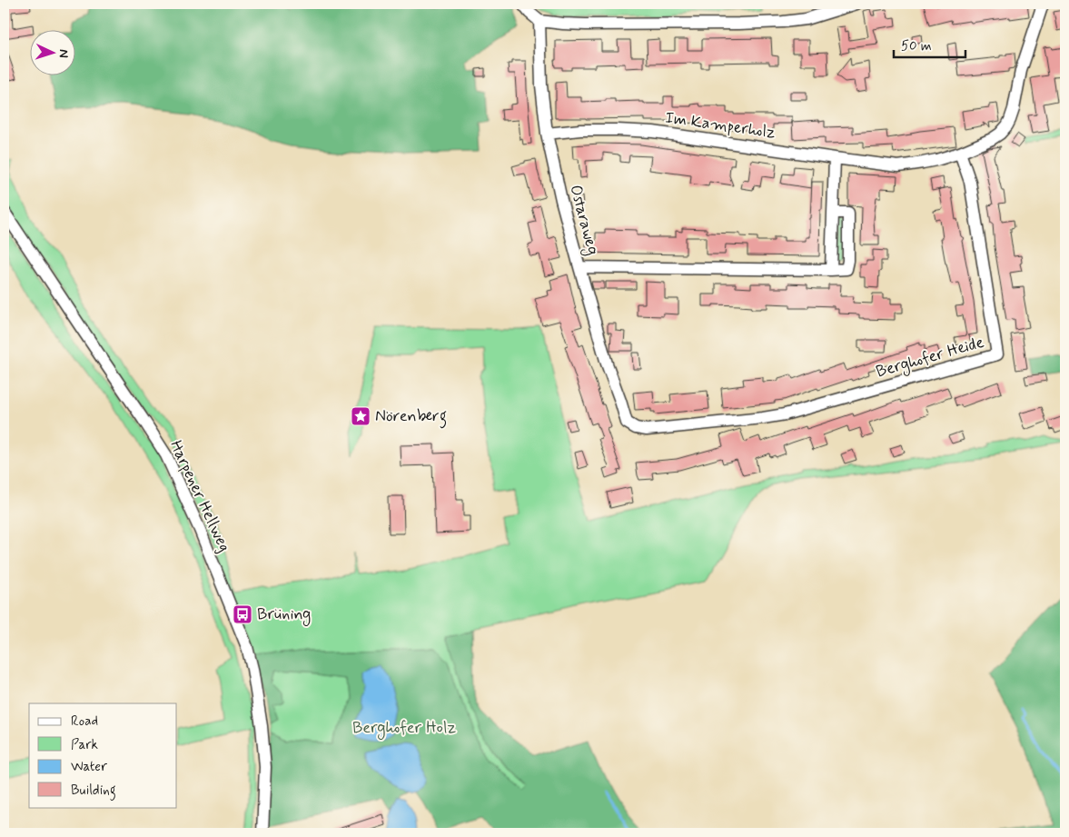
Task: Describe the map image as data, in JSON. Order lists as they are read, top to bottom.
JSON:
{
  "streets": {
    "street": [
      "Im Kamperholz",
      "Ostaraweg",
      "Berghofer Heide",
      "Harpener Hellweg"
    ]
  },
  "crossings": [
    ["Im Kamperholz", "Ostaraweg"],
    ["Ostaraweg", "Berghofer Heide"]
  ],
  "parks": ["Berghofer Holz"],
  "places": {
    "place": ["Nörenberg"],
    "bus stop": ["Brüning"]
  },
  "legend": [
    "Road",
    "Park",
    "Water",
    "Building"
  ],
  "scale_bar": "50 m",
  "north": "right"
}
